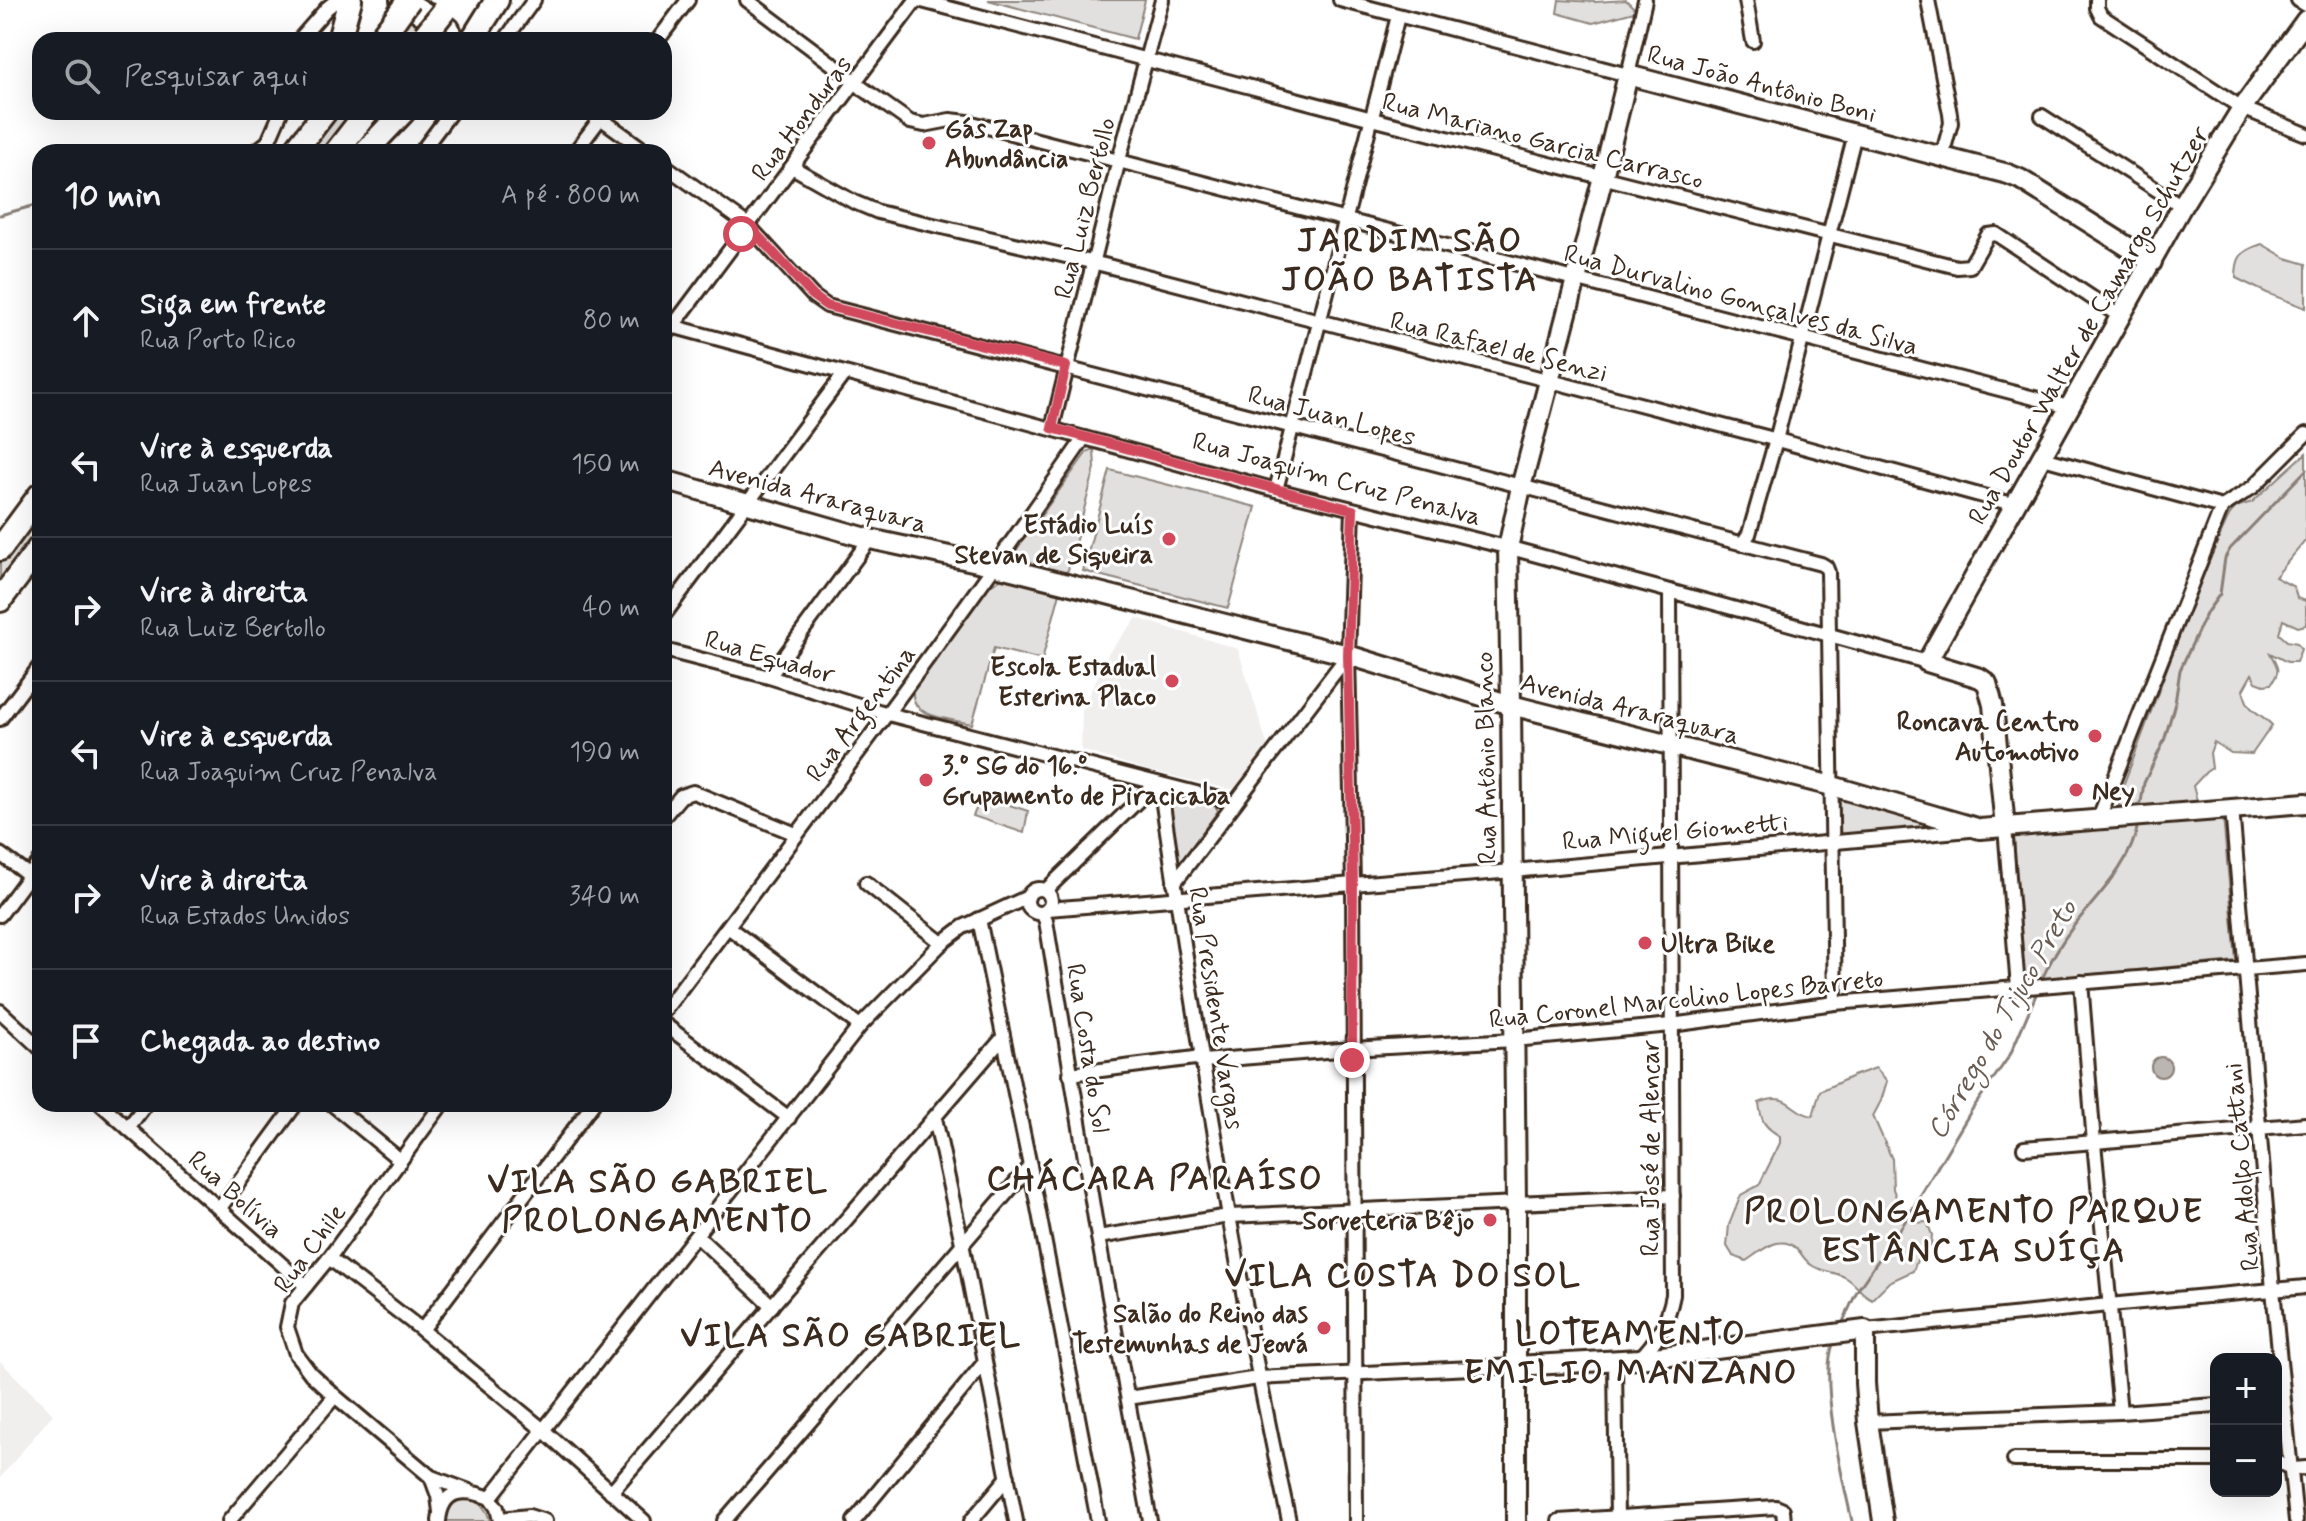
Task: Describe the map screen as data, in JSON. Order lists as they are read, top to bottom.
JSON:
{
  "streets": {
    "street": [
      "Rua João Antônio Boni",
      "Rua Honduras",
      "Rua Mariano Garcia Carrasco",
      "Rua Luiz Bertollo",
      "Rua Durvalino Gonçalves da Silva",
      "Rua Doutor Walter de Camargo Schutzer",
      "Rua Rafael de Senzi",
      "Rua Juan Lopes",
      "Rua Joaquim Cruz Penalva",
      "Avenida Araraquara",
      "Rua Equador",
      "Rua Argentina",
      "Rua Antônio Blanco",
      "Rua Miguel Giometti",
      "Rua Coronel Marcolino Lopes Barreto",
      "Rua Presidente Vargas",
      "Rua Costa do Sol",
      "Rua José de Alencar",
      "Rua Adolfo Cattani",
      "Rua Bolívia",
      "Rua Chile"
    ]
  },
  "crossings": [
    ["Rua João Antônio Boni", "Rua Doutor Walter de Camargo Schutzer"],
    ["Rua João Antônio Boni", "Rua Antônio Blanco"],
    ["Rua Honduras", "Rua Mariano Garcia Carrasco"],
    ["Rua Honduras", "Rua Durvalino Gonçalves da Silva"],
    ["Rua Honduras", "Rua Rafael de Senzi"],
    ["Rua Honduras", "Rua Juan Lopes"],
    ["Rua Mariano Garcia Carrasco", "Rua Luiz Bertollo"],
    ["Rua Mariano Garcia Carrasco", "Rua Doutor Walter de Camargo Schutzer"],
    ["Rua Mariano Garcia Carrasco", "Rua Antônio Blanco"],
    ["Rua Luiz Bertollo", "Rua Durvalino Gonçalves da Silva"],
    ["Rua Luiz Bertollo", "Rua Rafael de Senzi"],
    ["Rua Luiz Bertollo", "Rua Juan Lopes"],
    ["Rua Luiz Bertollo", "Rua Joaquim Cruz Penalva"],
    ["Rua Durvalino Gonçalves da Silva", "Rua Doutor Walter de Camargo Schutzer"],
    ["Rua Durvalino Gonçalves da Silva", "Rua Antônio Blanco"],
    ["Rua Doutor Walter de Camargo Schutzer", "Rua Rafael de Senzi"],
    ["Rua Doutor Walter de Camargo Schutzer", "Rua Joaquim Cruz Penalva"],
    ["Rua Rafael de Senzi", "Rua Antônio Blanco"],
    ["Rua Juan Lopes", "Rua Joaquim Cruz Penalva"],
    ["Rua Juan Lopes", "Rua Antônio Blanco"],
    ["Rua Joaquim Cruz Penalva", "Rua Argentina"],
    ["Rua Joaquim Cruz Penalva", "Rua Antônio Blanco"],
    ["Rua Joaquim Cruz Penalva", "Rua Miguel Giometti"],
    ["Rua Joaquim Cruz Penalva", "Rua José de Alencar"],
    ["Avenida Araraquara", "Rua Argentina"],
    ["Avenida Araraquara", "Rua Antônio Blanco"],
    ["Avenida Araraquara", "Rua Miguel Giometti"],
    ["Avenida Araraquara", "Rua José de Alencar"],
    ["Rua Equador", "Rua Argentina"],
    ["Rua Equador", "Rua Presidente Vargas"],
    ["Rua Antônio Blanco", "Rua Miguel Giometti"],
    ["Rua Antônio Blanco", "Rua Coronel Marcolino Lopes Barreto"],
    ["Rua Miguel Giometti", "Rua Presidente Vargas"],
    ["Rua Miguel Giometti", "Rua Costa do Sol"],
    ["Rua Miguel Giometti", "Rua José de Alencar"],
    ["Rua Miguel Giometti", "Rua Adolfo Cattani"],
    ["Rua Miguel Giometti", "Rua Chile"],
    ["Rua Coronel Marcolino Lopes Barreto", "Rua Presidente Vargas"],
    ["Rua Coronel Marcolino Lopes Barreto", "Rua Costa do Sol"],
    ["Rua Coronel Marcolino Lopes Barreto", "Rua José de Alencar"],
    ["Rua Coronel Marcolino Lopes Barreto", "Rua Adolfo Cattani"],
    ["Rua Bolívia", "Rua Chile"]
  ],
  "districts": [
    "JARDIM SÃO JOÃO BATISTA",
    "CHÁCARA PARAÍSO",
    "VILA SÃO GABRIEL PROLONGAMENTO",
    "PROLONGAMENTO PARQUE ESTÂNCIA SUÍÇA",
    "VILA COSTA DO SOL",
    "LOTEAMENTO EMILIO MANZANO",
    "VILA SÃO GABRIEL"
  ],
  "water": ["Córrego do Tijuco Preto"],
  "places": [
    "Gás Zap Abundância",
    "Estádio Luís Stevan de Siqueira",
    "Escola Estadual Esterina Placo",
    "Roncava Centro Automotivo",
    "3.º SG do 16.º Grupamento de Piracicaba",
    "Ney",
    "Ultra Bike",
    "Sorveteria Bêjo",
    "Salão do Reino das Testemunhas de Jeová"
  ],
  "page": {
    "search": "Pesquisar aqui",
    "heading": ["10 min", "A pé · 800 m"],
    "list": [
      ["Siga em frente", "Rua Porto Rico", "80 m"],
      ["Vire à esquerda", "Rua Juan Lopes", "150 m"],
      ["Vire à direita", "Rua Luiz Bertollo", "40 m"],
      ["Vire à esquerda", "Rua Joaquim Cruz Penalva", "190 m"],
      ["Vire à direita", "Rua Estados Unidos", "340 m"],
      "Chegada ao destino"
    ],
    "map_buttons": ["+", "−"]
  }
}
